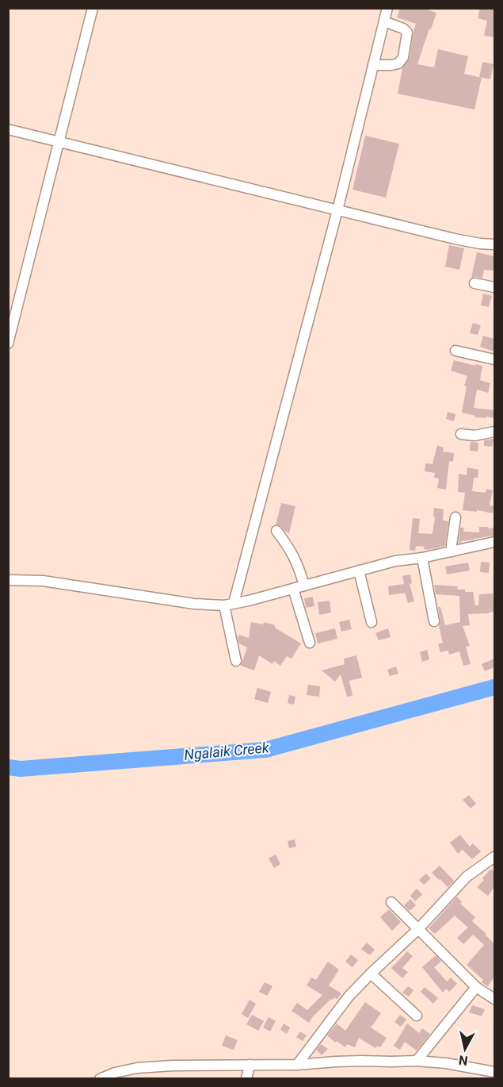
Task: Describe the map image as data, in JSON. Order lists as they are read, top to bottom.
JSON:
{
  "water": ["Ngalaik Creek"],
  "north": "bottom"
}
